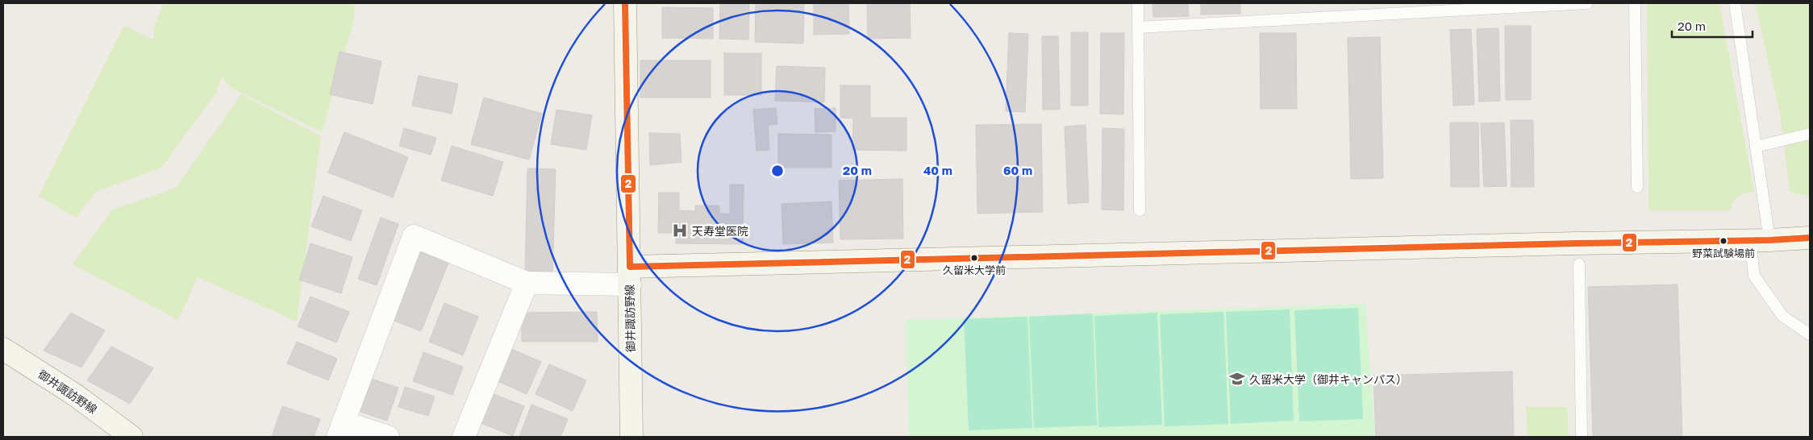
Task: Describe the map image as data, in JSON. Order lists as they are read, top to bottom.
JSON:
{
  "streets": {
    "main road": ["御井諏訪野線"]
  },
  "places": {
    "hospital": ["天寿堂医院"],
    "other": ["野菜試験場前", "久留米大学前"],
    "school or university": ["久留米大学（御井キャンパス）"]
  },
  "lines": ["transit line 2"],
  "scale_bar": "20 m",
  "rings": ["20 m", "40 m", "60 m"]
}
